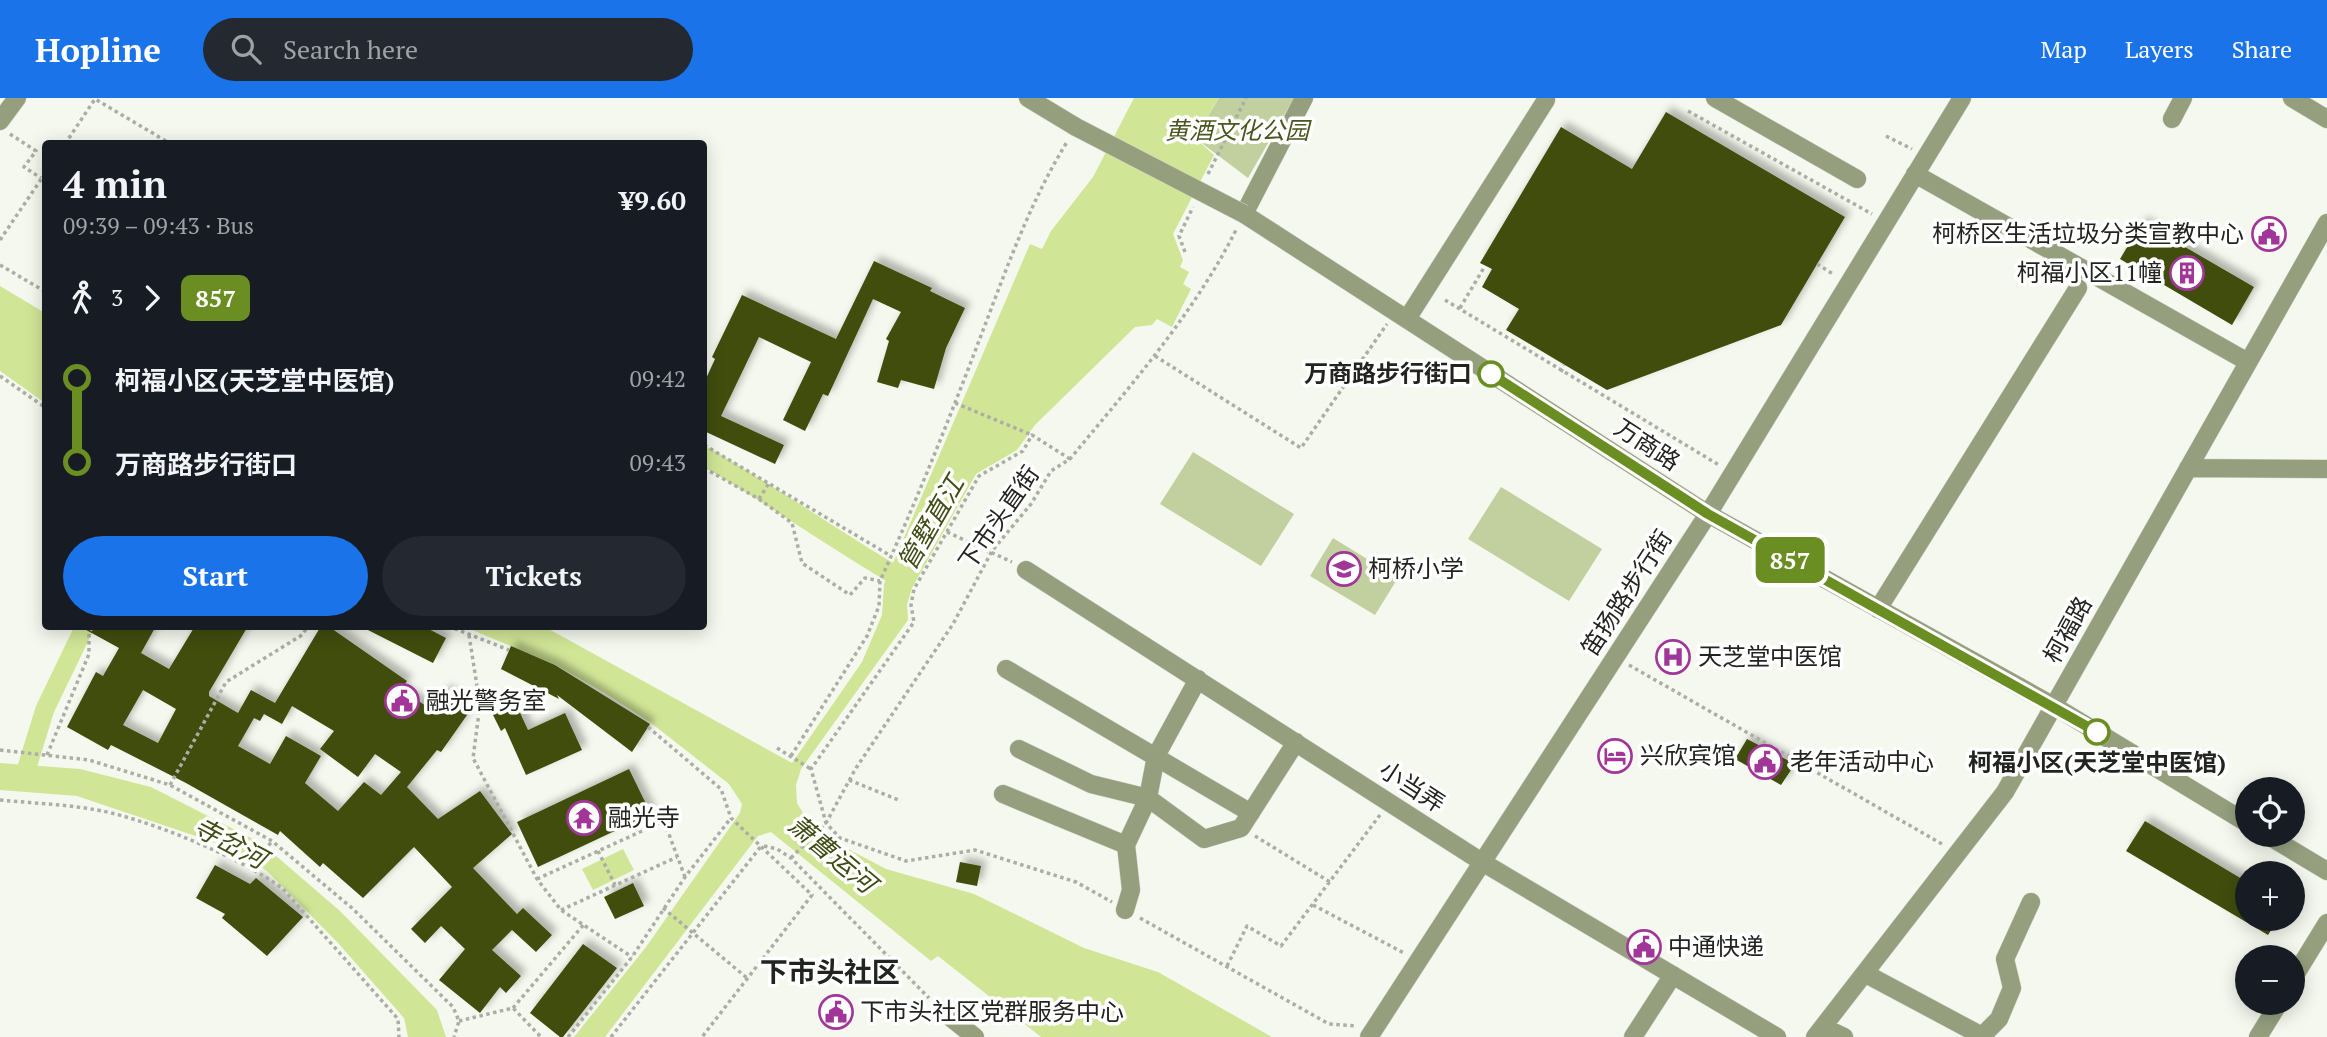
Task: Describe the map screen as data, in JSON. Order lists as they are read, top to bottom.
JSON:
{
  "streets": {
    "street": [
      "万商路",
      "笛扬路步行街",
      "柯福路",
      "小当弄"
    ],
    "path": ["下市头直街"]
  },
  "crossings": [
    ["万商路", "下市头直街"],
    ["万商路", "笛扬路步行街"],
    ["万商路", "柯福路"],
    ["笛扬路步行街", "小当弄"]
  ],
  "districts": ["下市头社区"],
  "water": ["管墅直江", "寺岔河", "萧曹运河"],
  "parks": ["黄酒文化公园"],
  "places": {
    "public building": [
      "柯桥区生活垃圾分类宣教中心",
      "融光警务室",
      "老年活动中心",
      "中通快递",
      "下市头社区党群服务中心"
    ],
    "building": ["柯福小区11幢"],
    "other": ["万商路步行街口", "柯福小区(天芝堂中医馆)"],
    "school or university": ["柯桥小学"],
    "hospital": ["天芝堂中医馆"],
    "hotel": ["兴欣宾馆"],
    "temple": ["融光寺"]
  },
  "lines": ["bus line 857"],
  "page": {
    "header": "Hopline",
    "search": "Search here",
    "nav": ["Map", "Layers", "Share"],
    "on_map": "857",
    "heading": ["4 min", "09:39 – 09:43 · Bus", "¥9.60"],
    "legs": ["3", "857"],
    "list": [
      {
        "name": "柯福小区(天芝堂中医馆)",
        "value": "09:42"
      },
      {
        "name": "万商路步行街口",
        "value": "09:43"
      }
    ],
    "buttons": ["Start", "Tickets"],
    "map_buttons": ["+", "−"]
  }
}
